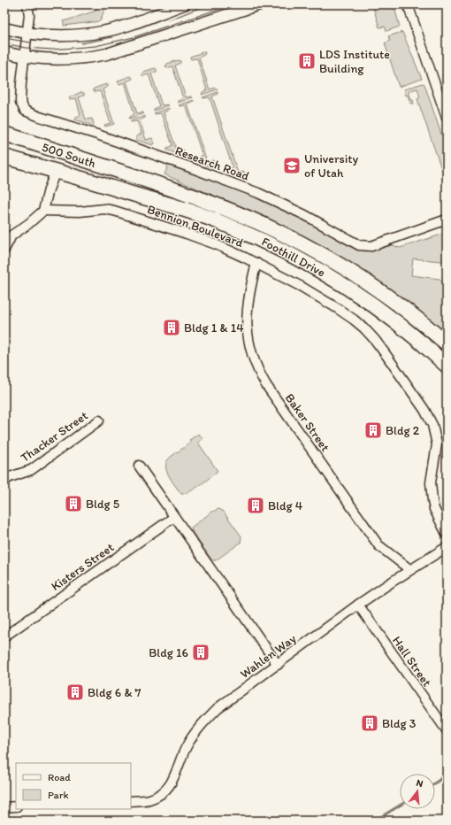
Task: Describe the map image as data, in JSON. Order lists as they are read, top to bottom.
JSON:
{
  "streets": {
    "main road": ["500 South", "Foothill Drive"],
    "street": [
      "Research Road",
      "Bennion Boulevard",
      "Baker Street",
      "Thacker Street",
      "Kisters Street",
      "Wahlen Way",
      "Hall Street"
    ]
  },
  "crossings": [
    ["500 South", "Foothill Drive"],
    ["Bennion Boulevard", "Baker Street"],
    ["Baker Street", "Wahlen Way"],
    ["Wahlen Way", "Hall Street"]
  ],
  "places": {
    "building": [
      "LDS Institute Building",
      "Bldg 1 & 14",
      "Bldg 2",
      "Bldg 5",
      "Bldg 4",
      "Bldg 16",
      "Bldg 6 & 7",
      "Bldg 3"
    ],
    "school or university": ["University of Utah"]
  },
  "legend": ["Road", "Park"],
  "north": "top"
}
